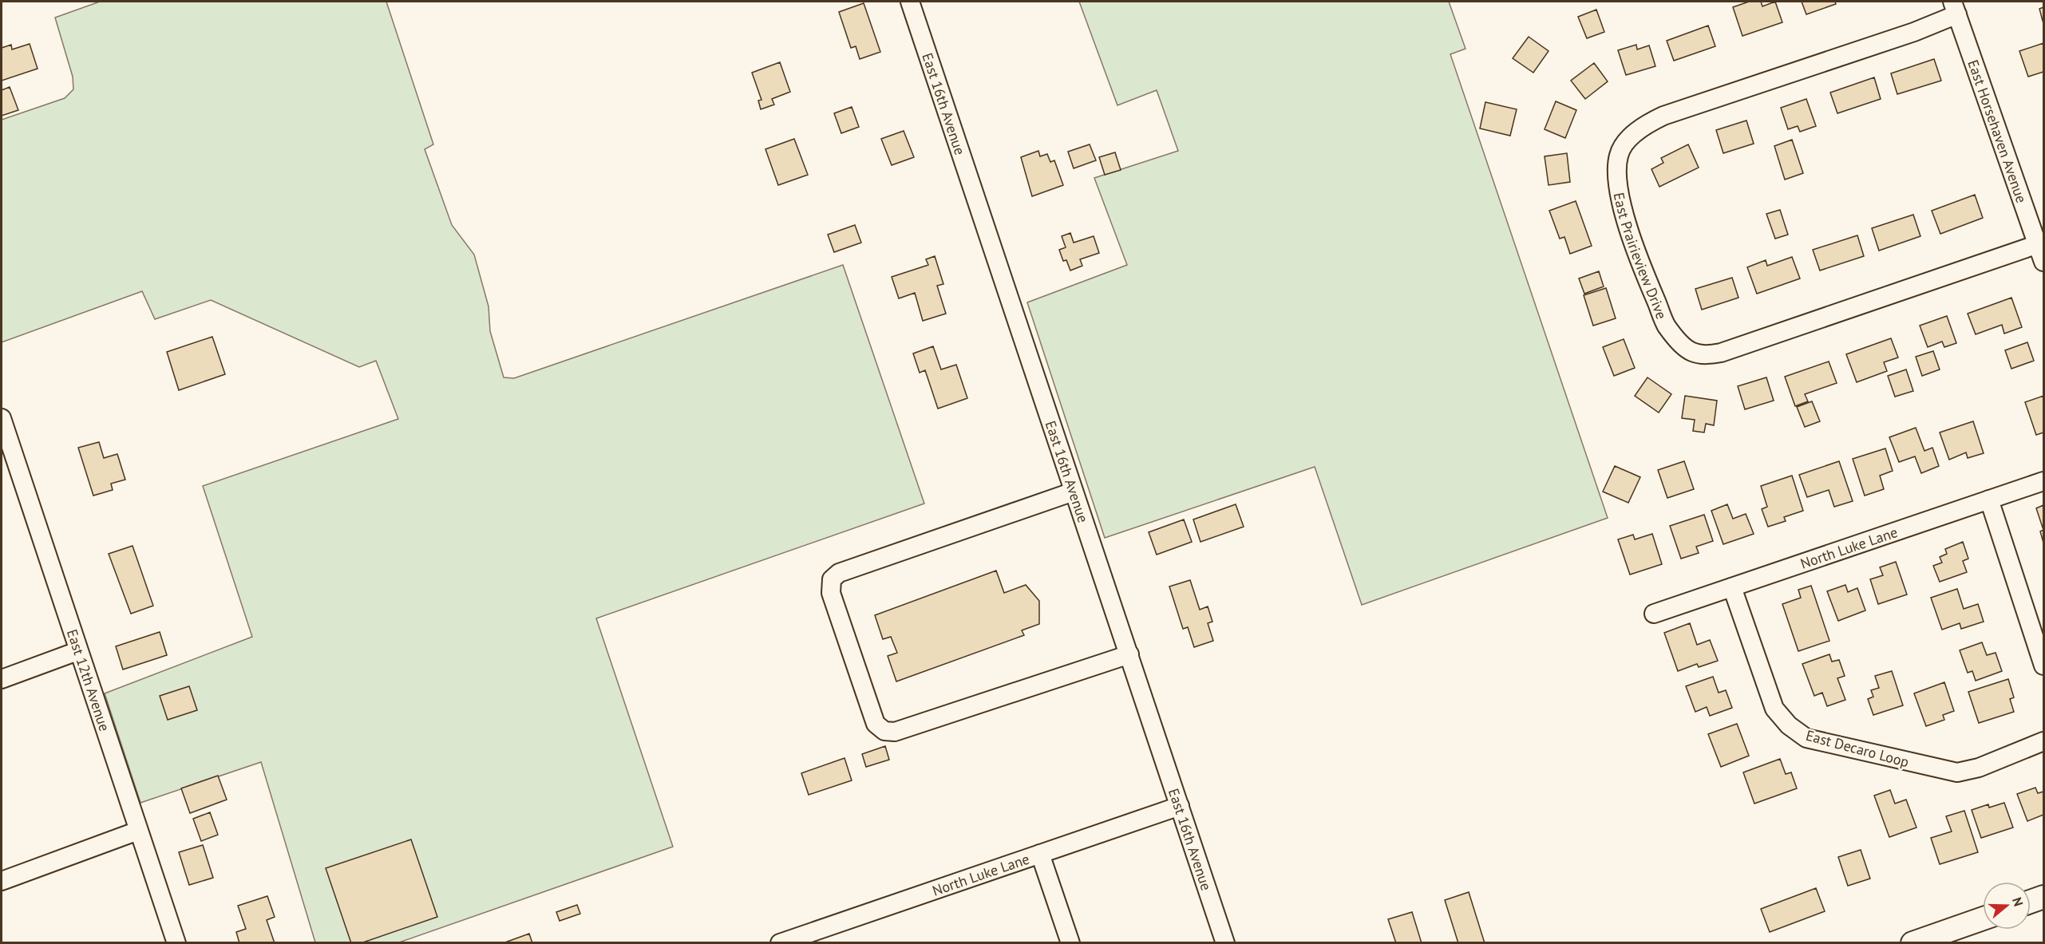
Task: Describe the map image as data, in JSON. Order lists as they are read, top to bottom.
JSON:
{
  "streets": {
    "street": [
      "East 16th Avenue",
      "East Horsehaven Avenue",
      "East Prairieview Drive",
      "North Luke Lane",
      "East 12th Avenue",
      "East Decaro Loop"
    ]
  },
  "crossings": [
    ["East 16th Avenue", "North Luke Lane"],
    ["East Horsehaven Avenue", "East Prairieview Drive"],
    ["North Luke Lane", "East Decaro Loop"]
  ],
  "north": "right"
}
